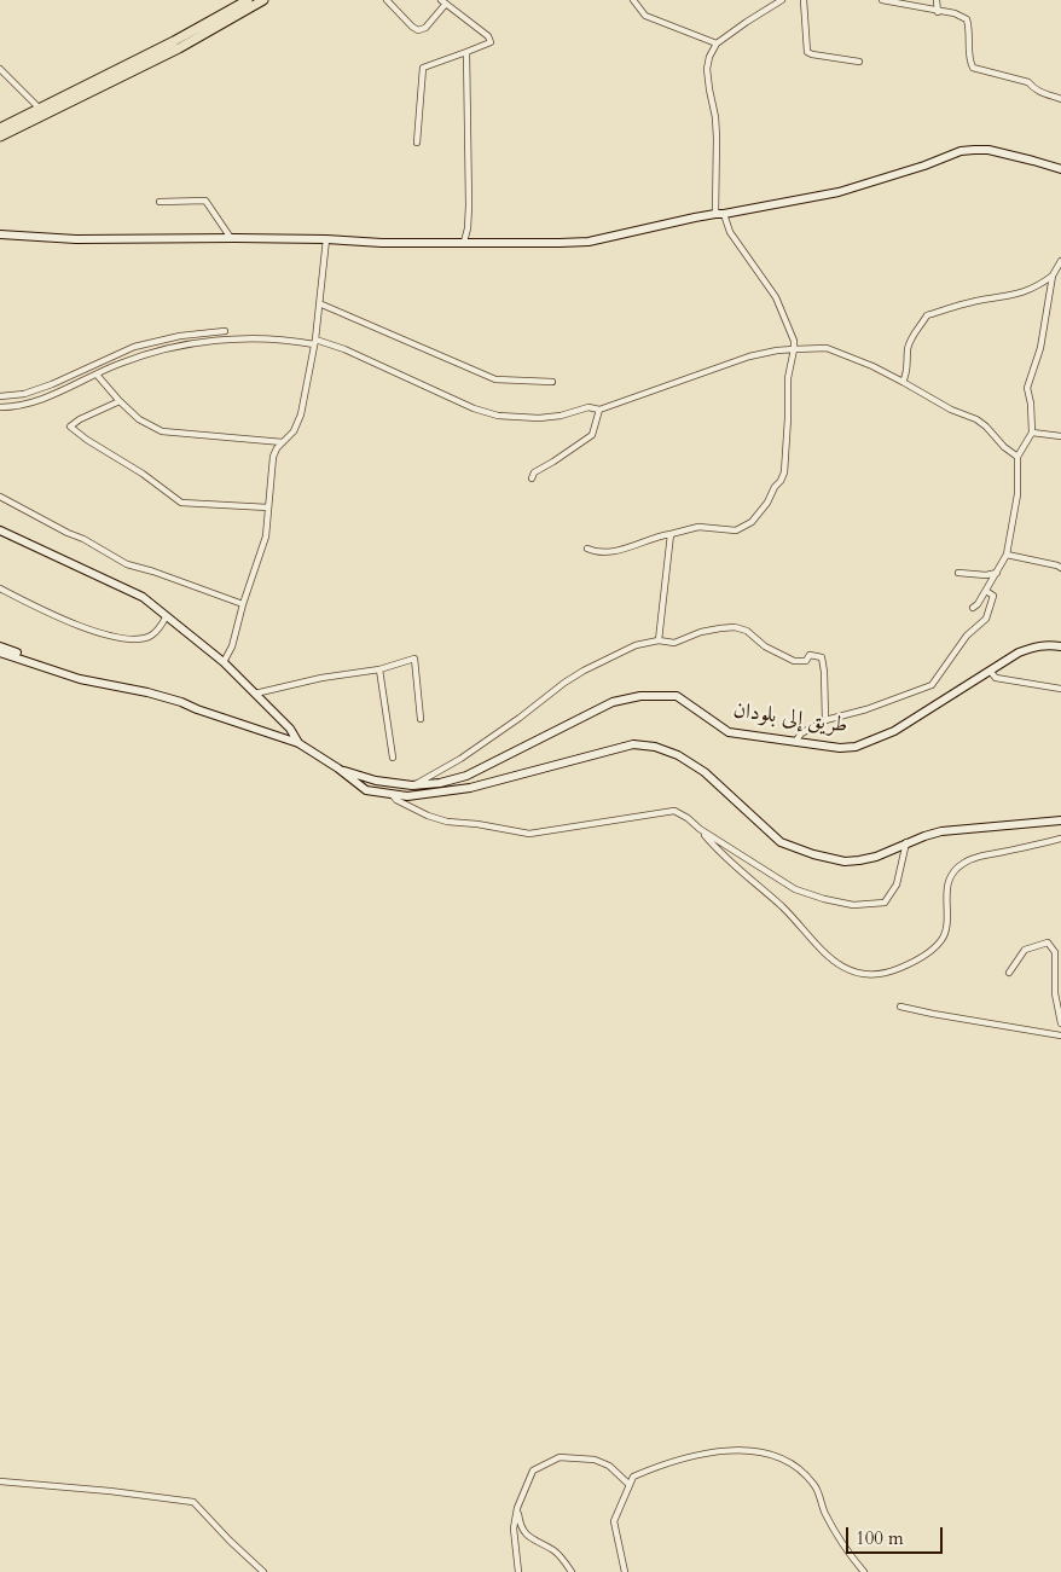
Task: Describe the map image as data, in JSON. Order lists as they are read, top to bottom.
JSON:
{
  "streets": {
    "main road": ["طريق إلى بلودان"]
  },
  "scale_bar": "100 m"
}
